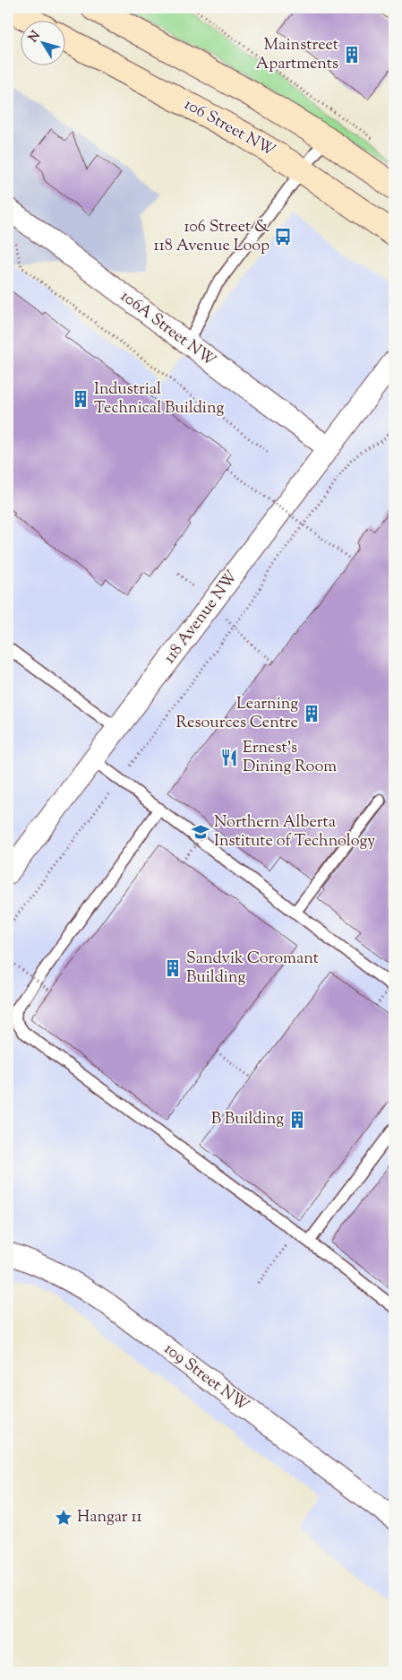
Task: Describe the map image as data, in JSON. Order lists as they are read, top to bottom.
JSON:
{
  "streets": {
    "main road": ["106 Street NW"],
    "street": ["106A Street NW", "118 Avenue NW", "109 Street NW"]
  },
  "crossings": [
    ["106A Street NW", "118 Avenue NW"]
  ],
  "places": {
    "building": [
      "Mainstreet Apartments",
      "Industrial Technical Building",
      "Learning Resources Centre",
      "Sandvik Coromant Building",
      "B Building"
    ],
    "bus stop": ["106 Street & 118 Avenue Loop"],
    "restaurant": ["Ernest's Dining Room"],
    "school or university": ["Northern Alberta Institute of Technology"],
    "place": ["Hangar 11"]
  },
  "north": "top left"
}
